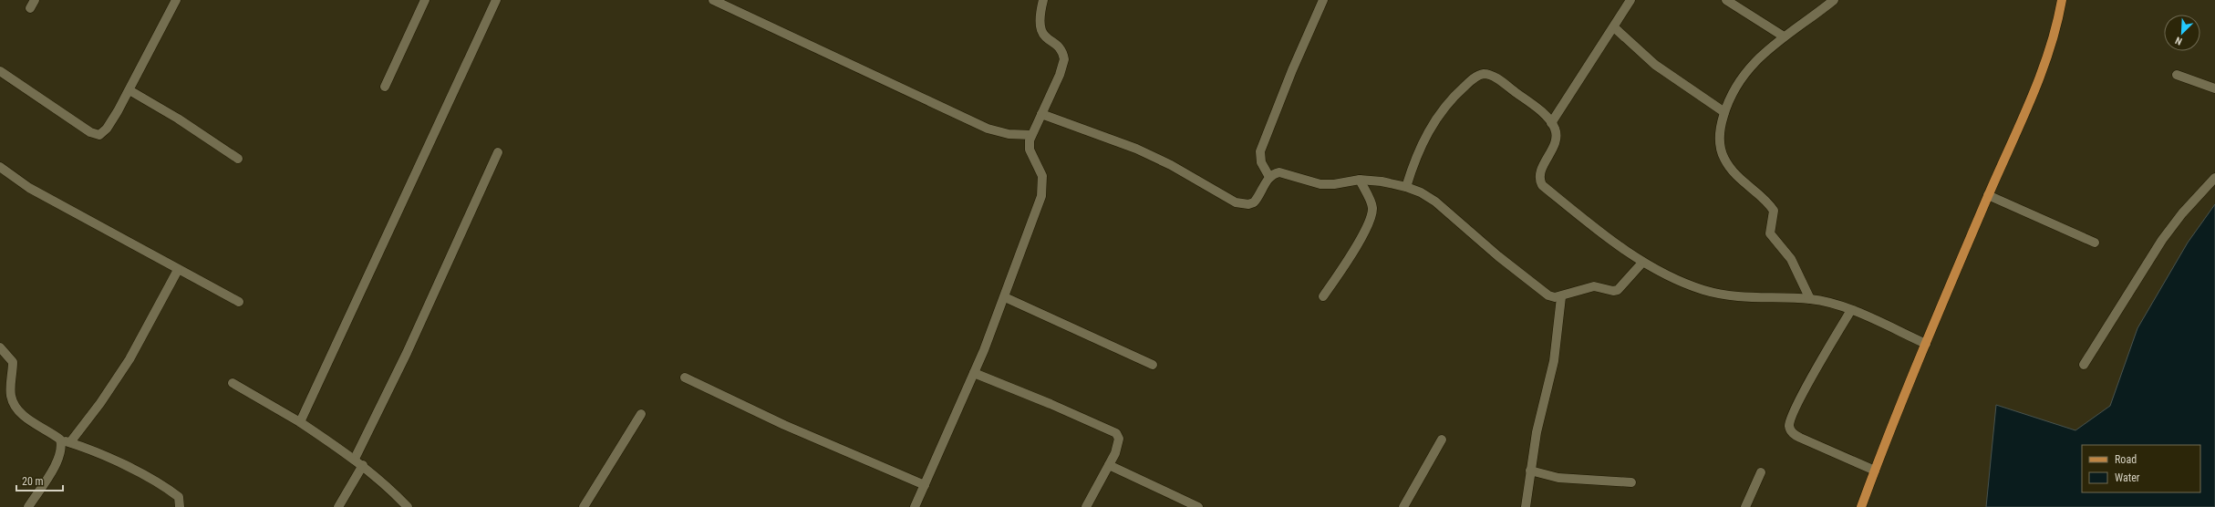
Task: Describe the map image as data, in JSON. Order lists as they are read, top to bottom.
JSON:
{
  "legend": ["Road", "Water"],
  "scale_bar": "20 m",
  "north": "bottom left"
}
